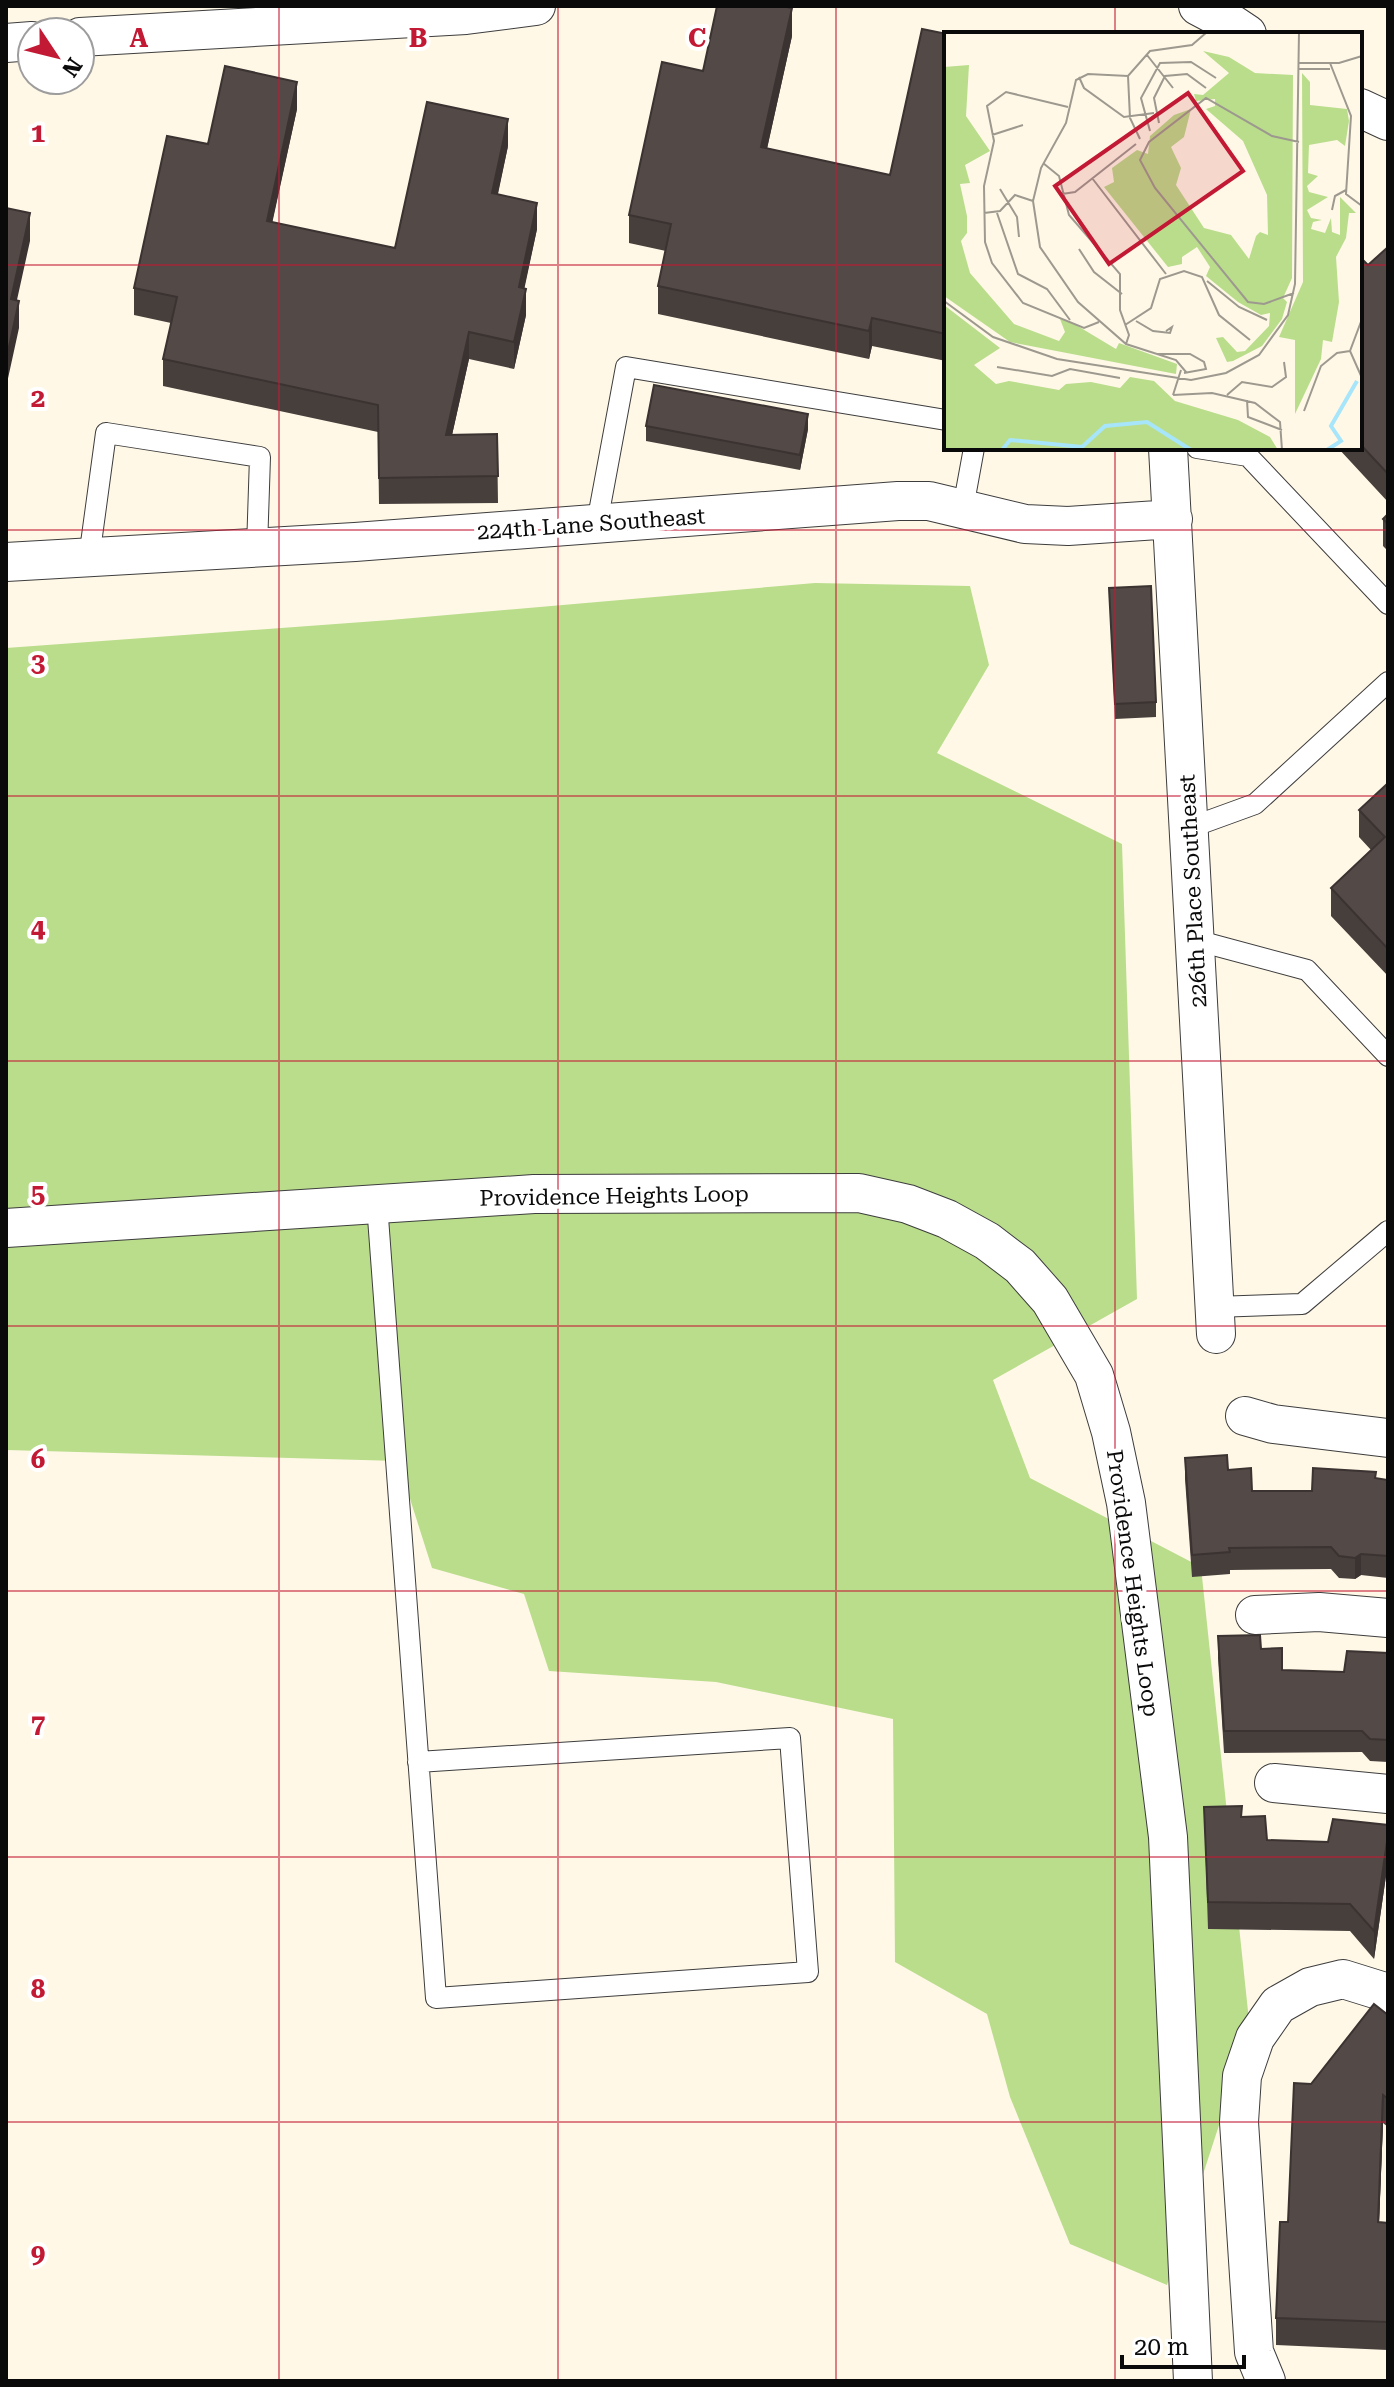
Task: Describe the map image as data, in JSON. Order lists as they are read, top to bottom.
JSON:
{
  "streets": {
    "street": ["224th Lane Southeast", "226th Place Southeast", "Providence Heights Loop"]
  },
  "crossings": [
    ["224th Lane Southeast", "226th Place Southeast"]
  ],
  "scale_bar": "20 m",
  "north": "bottom right",
  "grid": {
    "columns": ["A", "B", "C"],
    "rows": [
      "1",
      "2",
      "3",
      "4",
      "5",
      "6",
      "7",
      "8",
      "9"
    ]
  }
}
